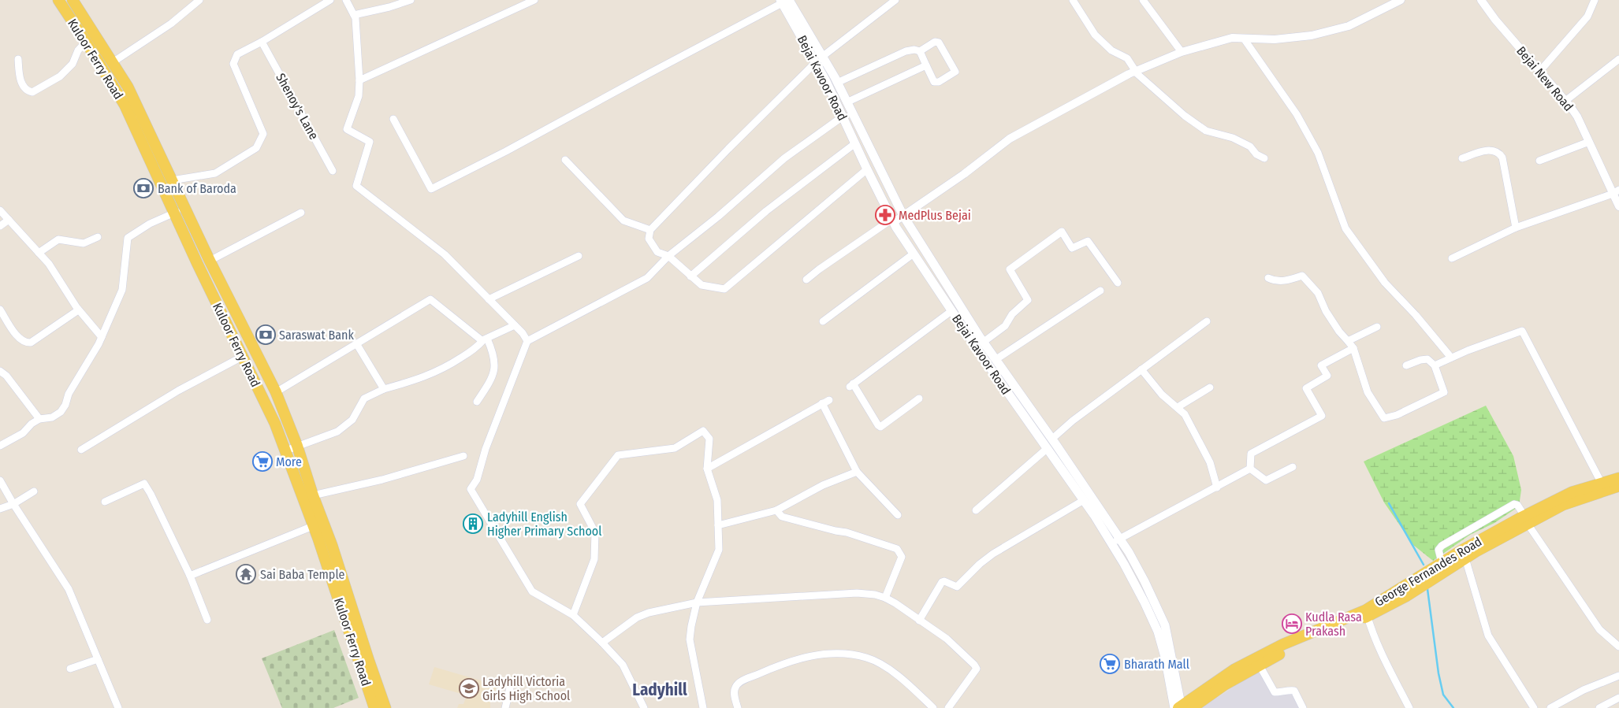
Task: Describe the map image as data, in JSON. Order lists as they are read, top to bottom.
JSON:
{
  "streets": {
    "main road": ["Kuloor Ferry Road", "Bejai Kavoor Road", "George Fernandes Road"],
    "street": ["Bejai New Road", "Shenoy's Lane"]
  },
  "crossings": [
    ["Bejai Kavoor Road", "George Fernandes Road"]
  ],
  "districts": ["Ladyhill"],
  "places": {
    "bank": ["Bank of Baroda", "Saraswat Bank"],
    "pharmacy": ["MedPlus Bejai"],
    "supermarket": ["More", "Bharath Mall"],
    "building": ["Ladyhill English Higher Primary School"],
    "temple": ["Sai Baba Temple"],
    "hotel": ["Kudla Rasa Prakash"],
    "school or university": ["Ladyhill Victoria Girls High School"]
  }
}
